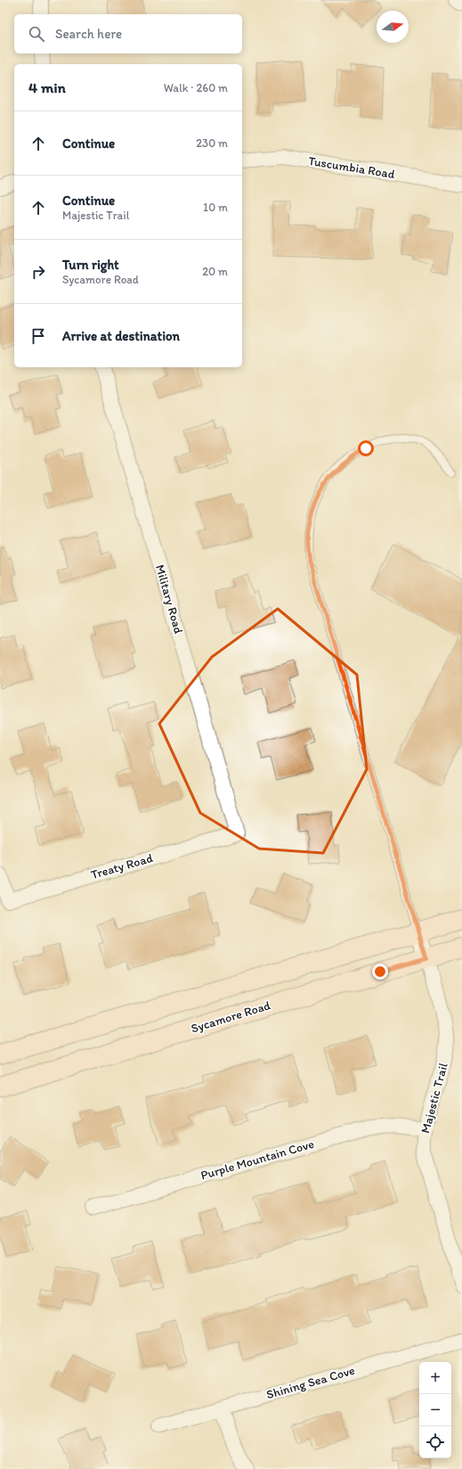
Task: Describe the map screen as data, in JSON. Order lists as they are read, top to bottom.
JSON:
{
  "streets": {
    "street": [
      "Tuscumbia Road",
      "Military Road",
      "Treaty Road",
      "Sycamore Road",
      "Majestic Trail",
      "Purple Mountain Cove",
      "Shining Sea Cove"
    ]
  },
  "crossings": [
    ["Military Road", "Treaty Road"],
    ["Sycamore Road", "Majestic Trail"],
    ["Majestic Trail", "Purple Mountain Cove"]
  ],
  "north": "right",
  "page": {
    "search": "Search here",
    "heading": ["4 min", "Walk · 260 m"],
    "list": [
      ["Continue", "230 m"],
      ["Continue", "Majestic Trail", "10 m"],
      ["Turn right", "Sycamore Road", "20 m"],
      "Arrive at destination"
    ],
    "map_buttons": ["+", "−"]
  }
}
